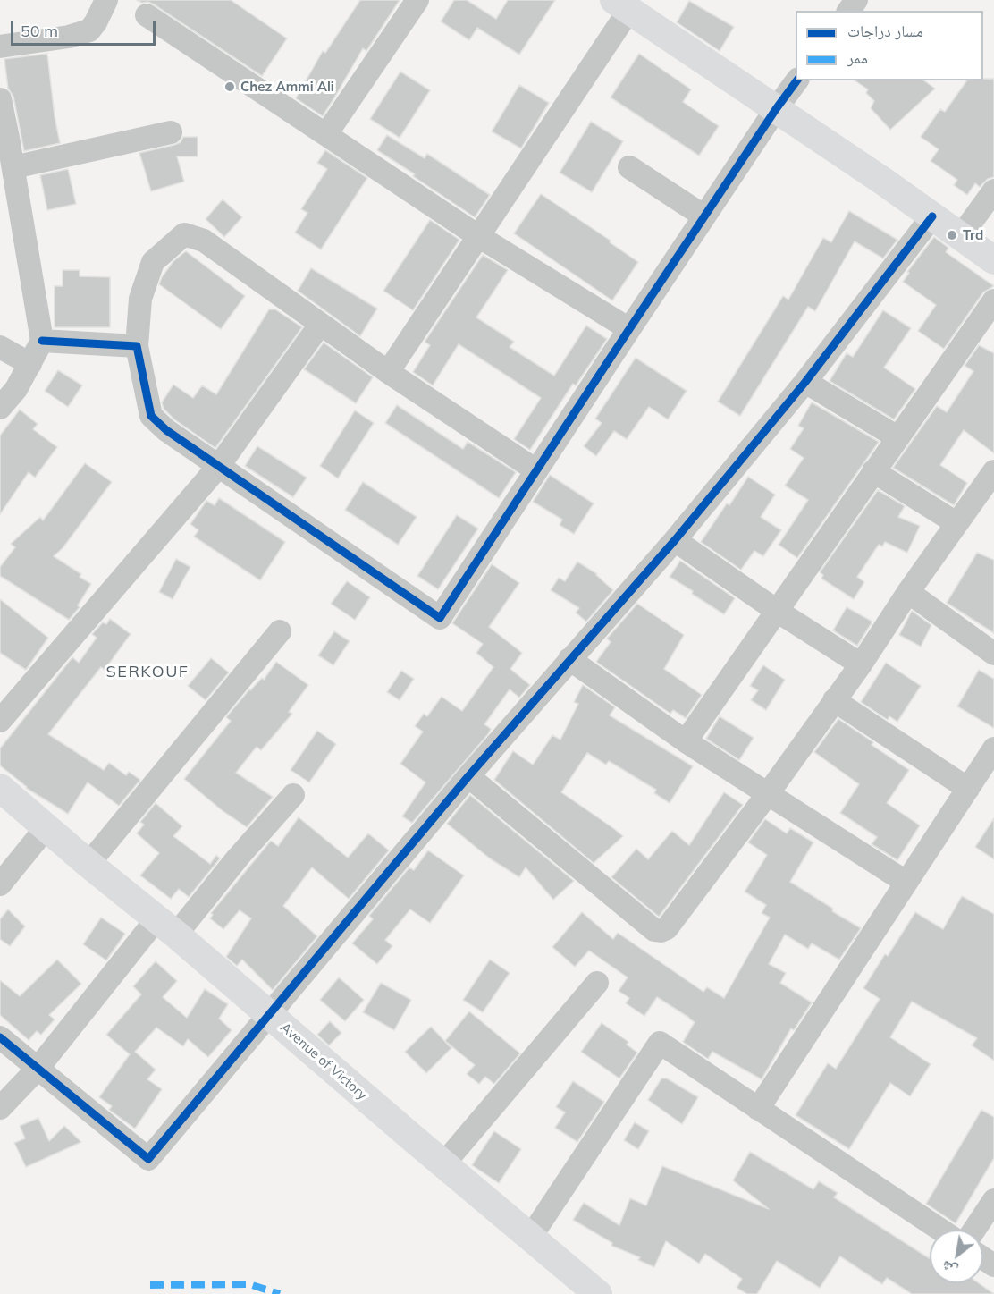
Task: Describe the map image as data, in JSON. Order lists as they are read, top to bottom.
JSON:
{
  "streets": {
    "main road": ["Avenue of Victory"]
  },
  "districts": ["SERKOUF"],
  "places": ["Chez Ammi Ali", "Trd"],
  "legend": ["مسار دراجات", "ممر"],
  "scale_bar": "50 m",
  "north": "bottom left"
}
